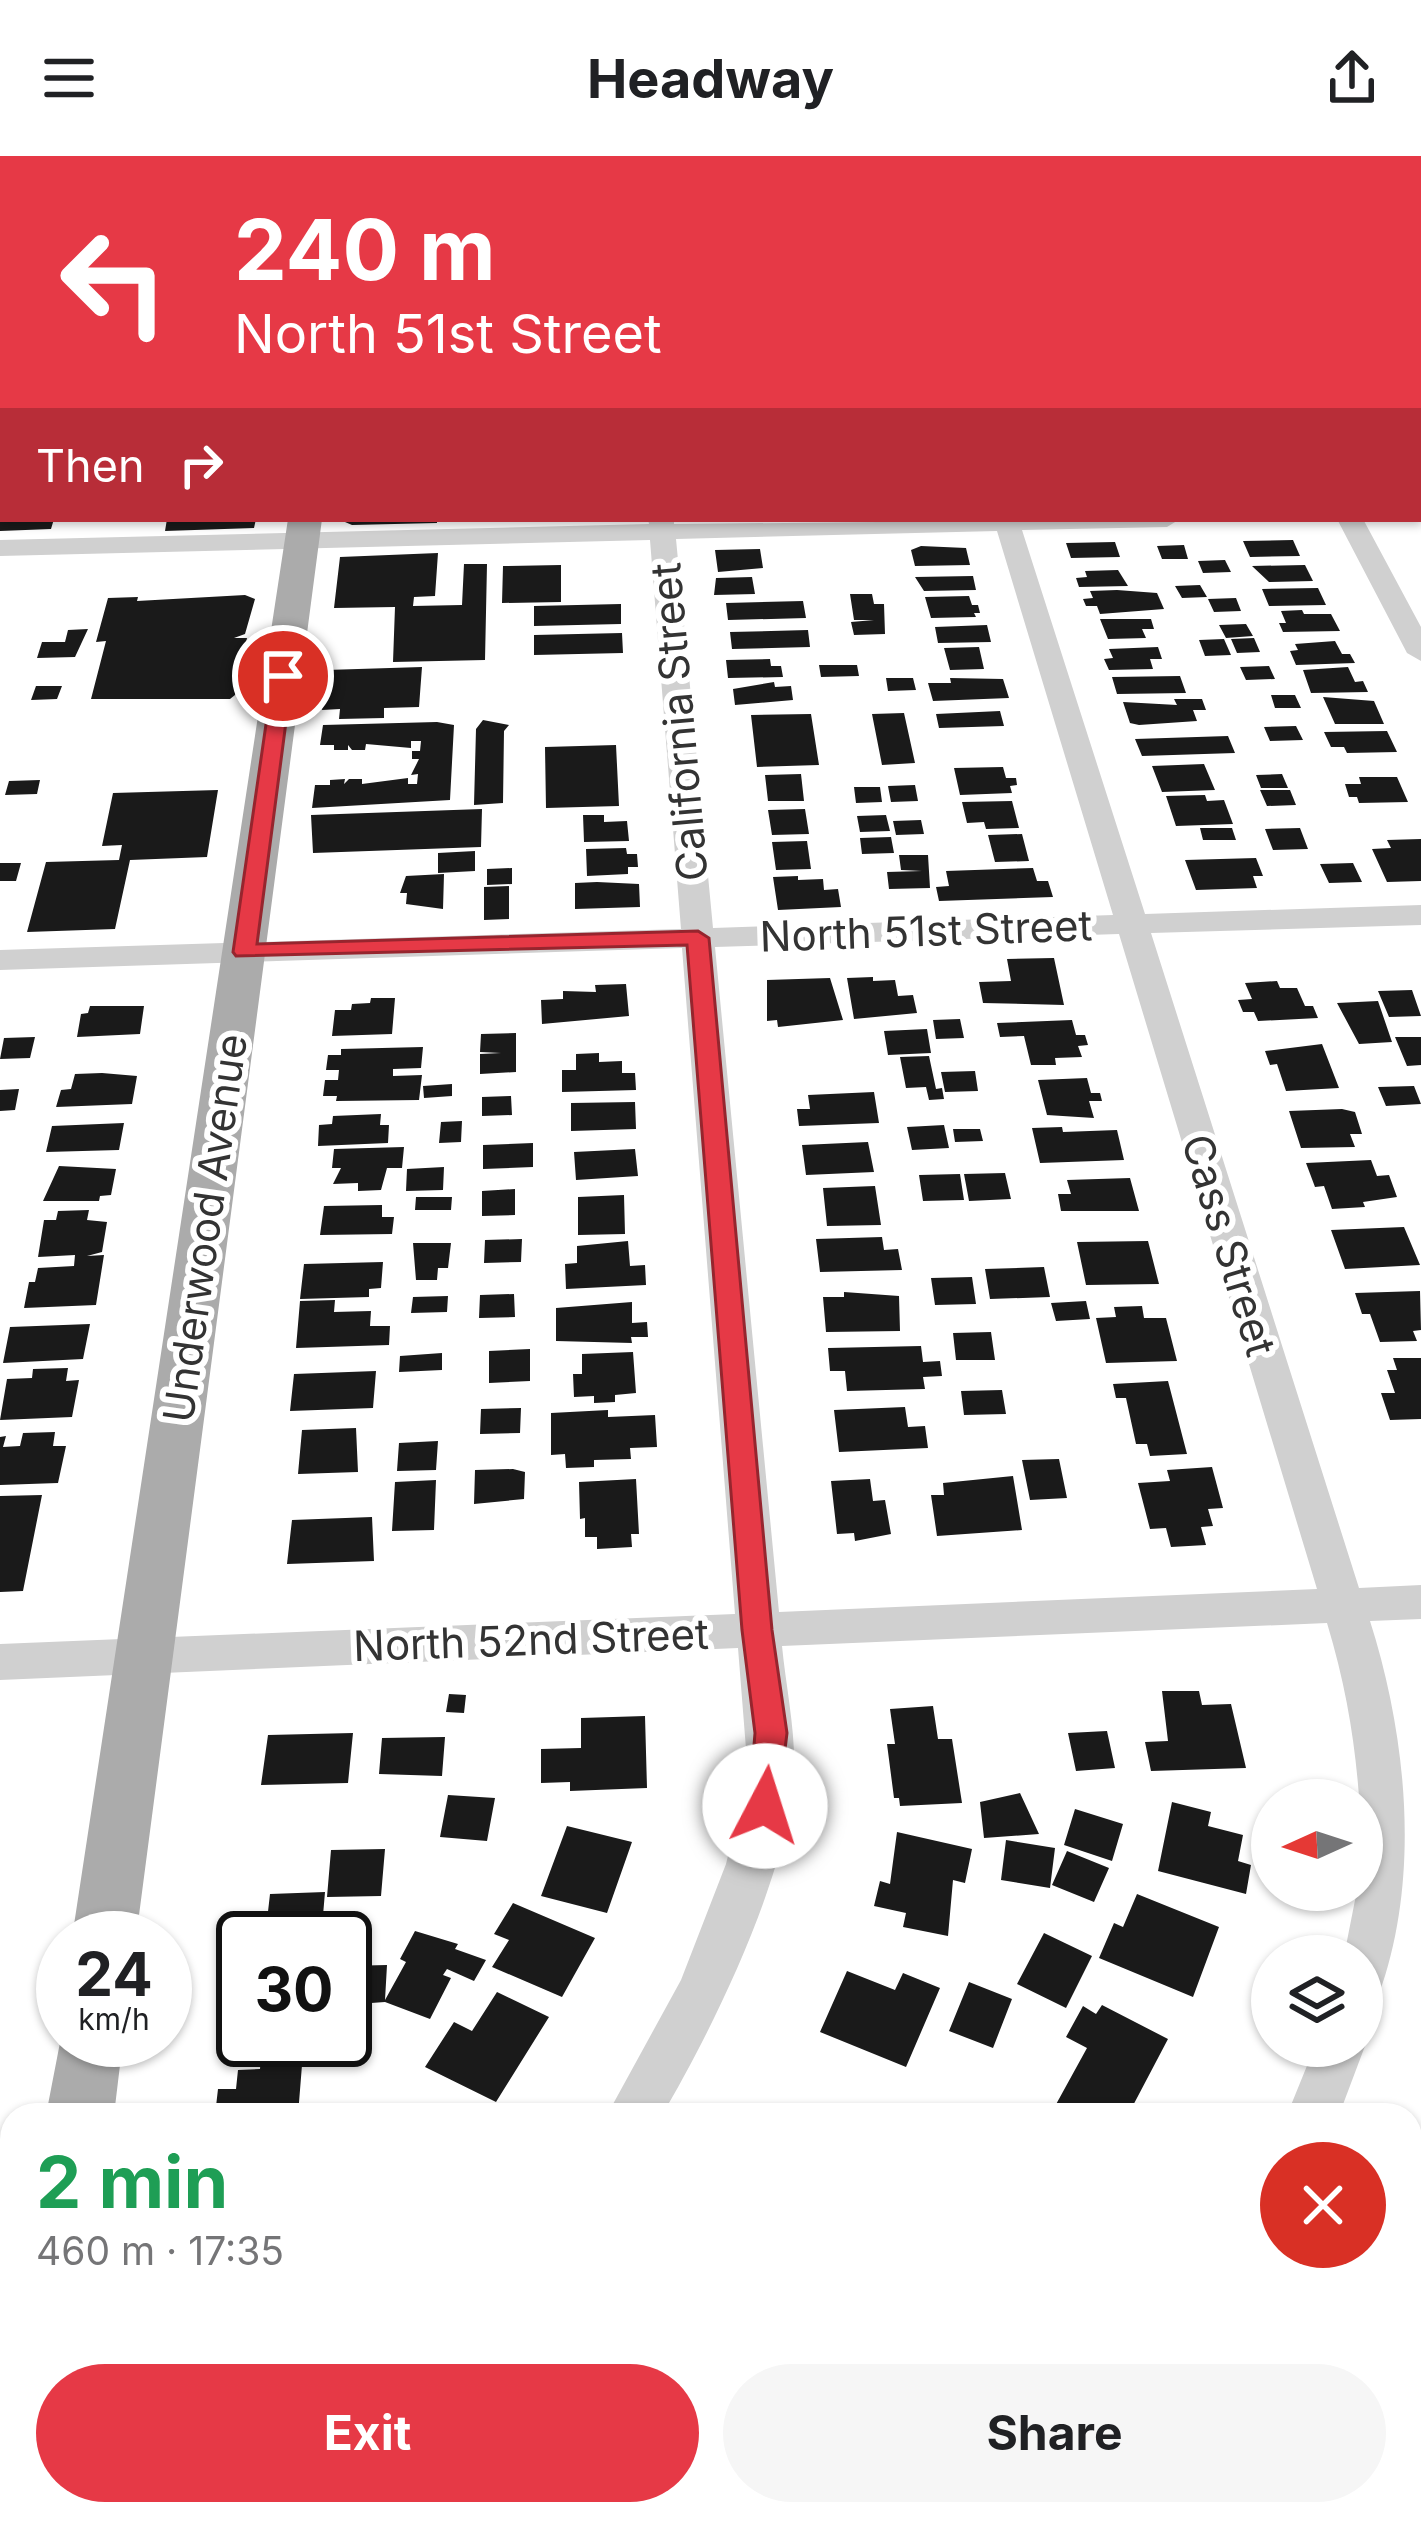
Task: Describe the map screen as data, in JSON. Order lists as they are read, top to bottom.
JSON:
{
  "streets": {
    "main road": ["Underwood Avenue"],
    "street": [
      "California Street",
      "North 51st Street",
      "Cass Street",
      "North 52nd Street"
    ]
  },
  "crossings": [
    ["California Street", "North 51st Street"],
    ["California Street", "North 52nd Street"],
    ["North 51st Street", "Underwood Avenue"],
    ["North 51st Street", "Cass Street"],
    ["Underwood Avenue", "North 52nd Street"],
    ["Cass Street", "North 52nd Street"]
  ],
  "north": "left",
  "page": {
    "header": "Headway",
    "turn": ["240 m", "North 51st Street"],
    "then": "Then",
    "speed": "24 km/h",
    "limit": "30",
    "heading": ["2 min", "460 m · 17:35"],
    "buttons": ["Exit", "Share"]
  }
}
